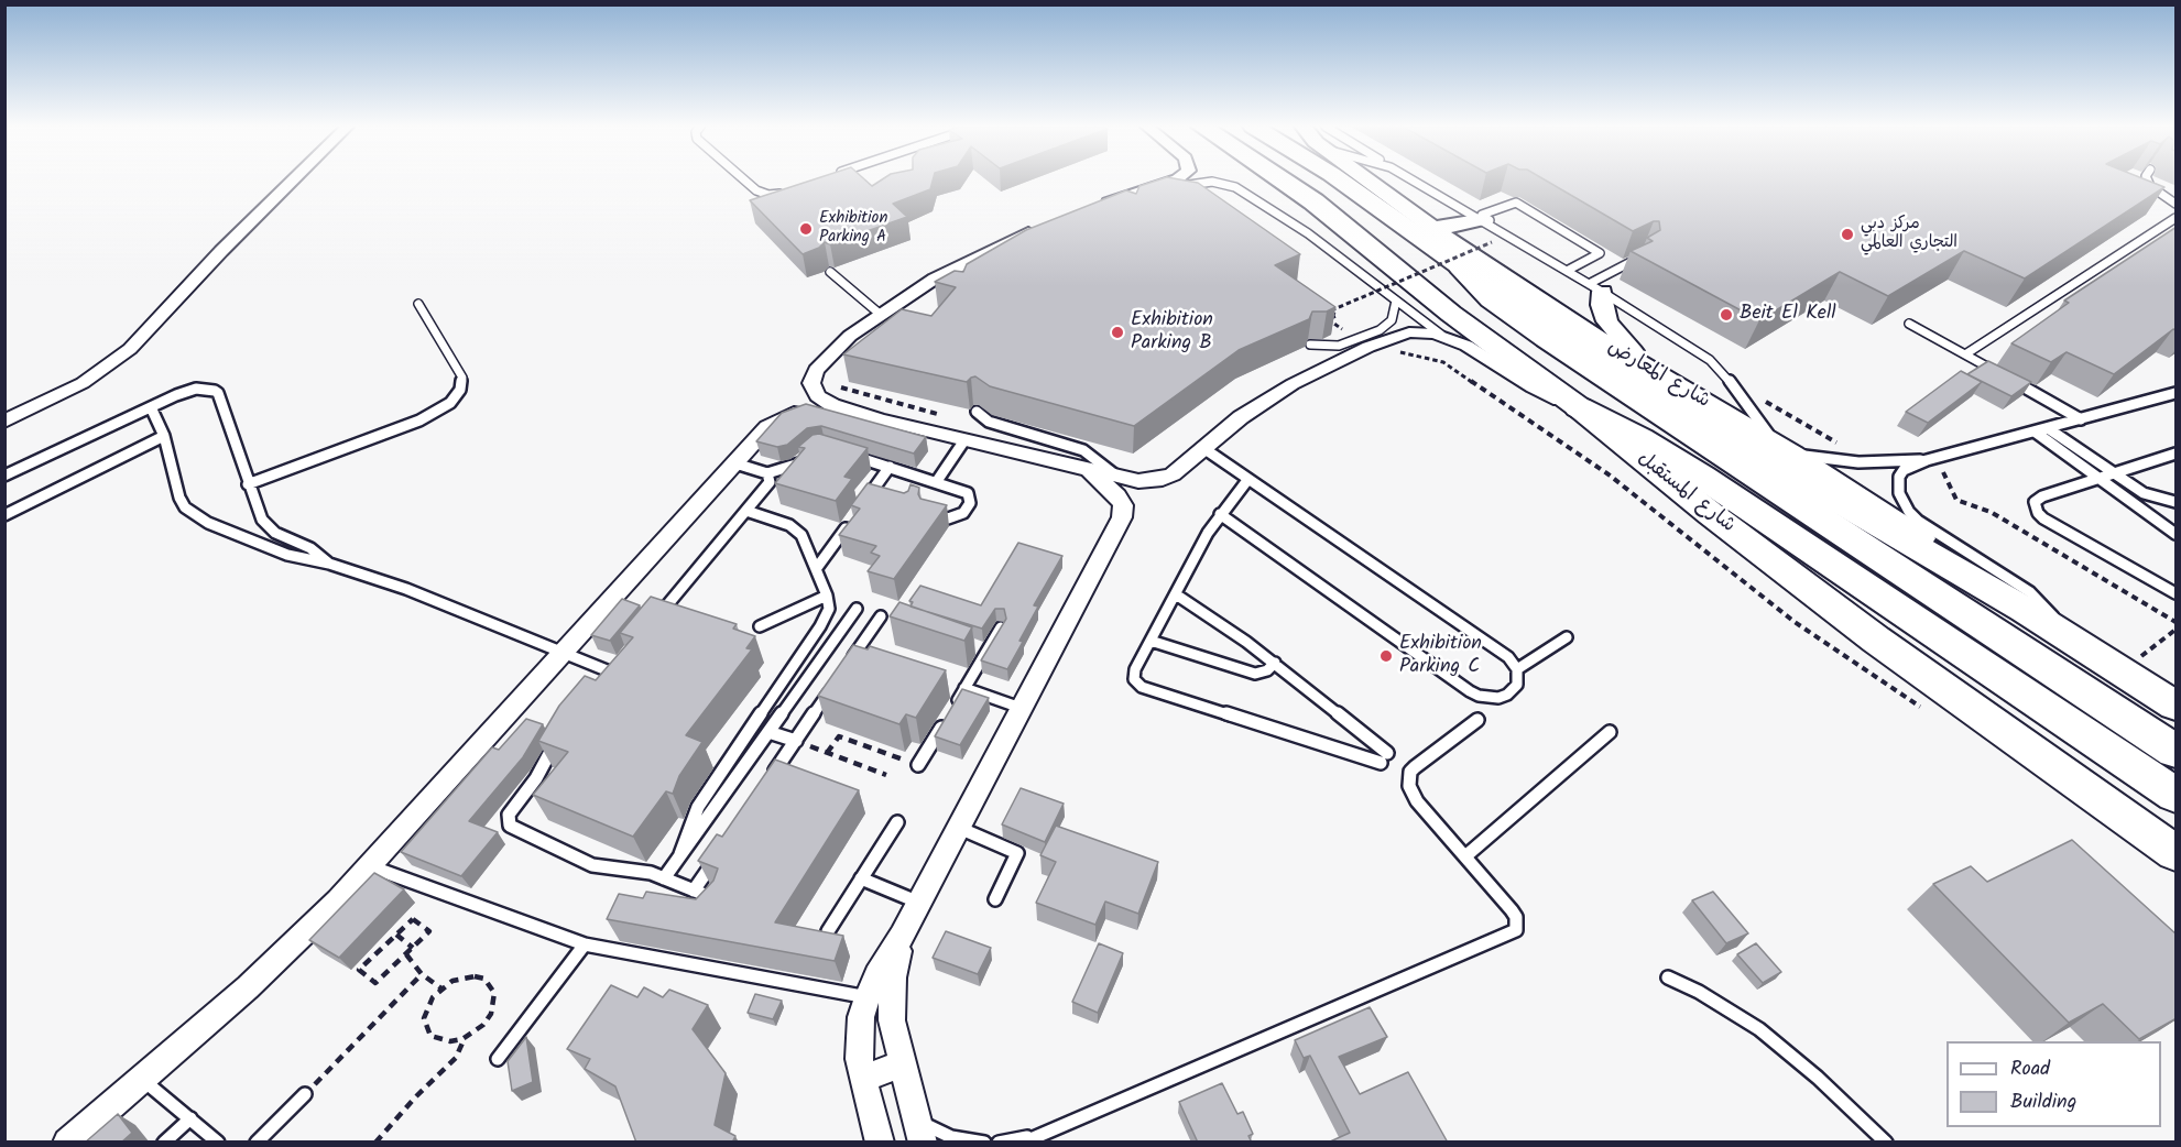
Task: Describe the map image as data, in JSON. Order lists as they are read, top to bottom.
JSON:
{
  "streets": {
    "main road": ["شارع المستقبل"],
    "street": ["شارع المعارض"]
  },
  "places": [
    "Exhibition Parking A",
    "مركز دبي التجاري العالمي",
    "Beit El Kell",
    "Exhibition Parking B",
    "Exhibition Parking C"
  ],
  "legend": ["Road", "Building"]
}
